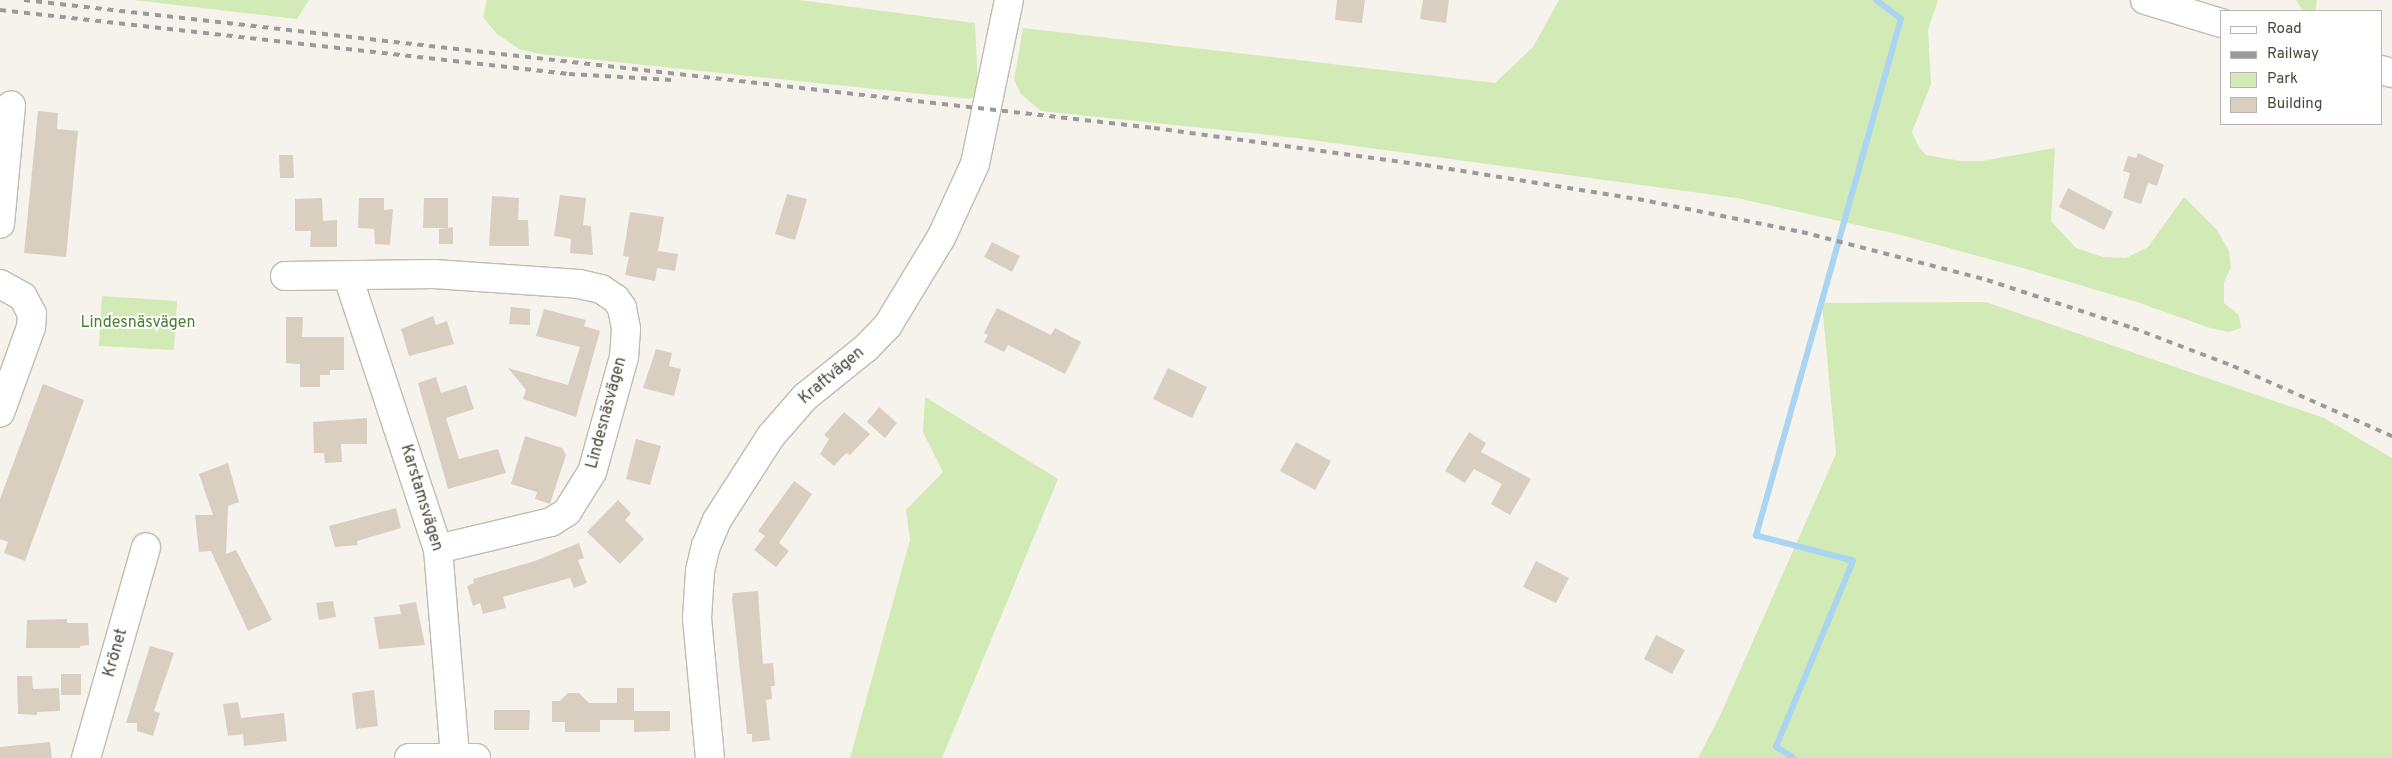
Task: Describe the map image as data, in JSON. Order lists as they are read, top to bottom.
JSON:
{
  "streets": {
    "street": [
      "Kraftvägen",
      "Lindesnäsvägen",
      "Karstamsvägen",
      "Krönet"
    ]
  },
  "crossings": [
    ["Lindesnäsvägen", "Karstamsvägen"]
  ],
  "parks": ["Lindesnäsvägen"],
  "legend": [
    "Road",
    "Railway",
    "Park",
    "Building"
  ]
}
